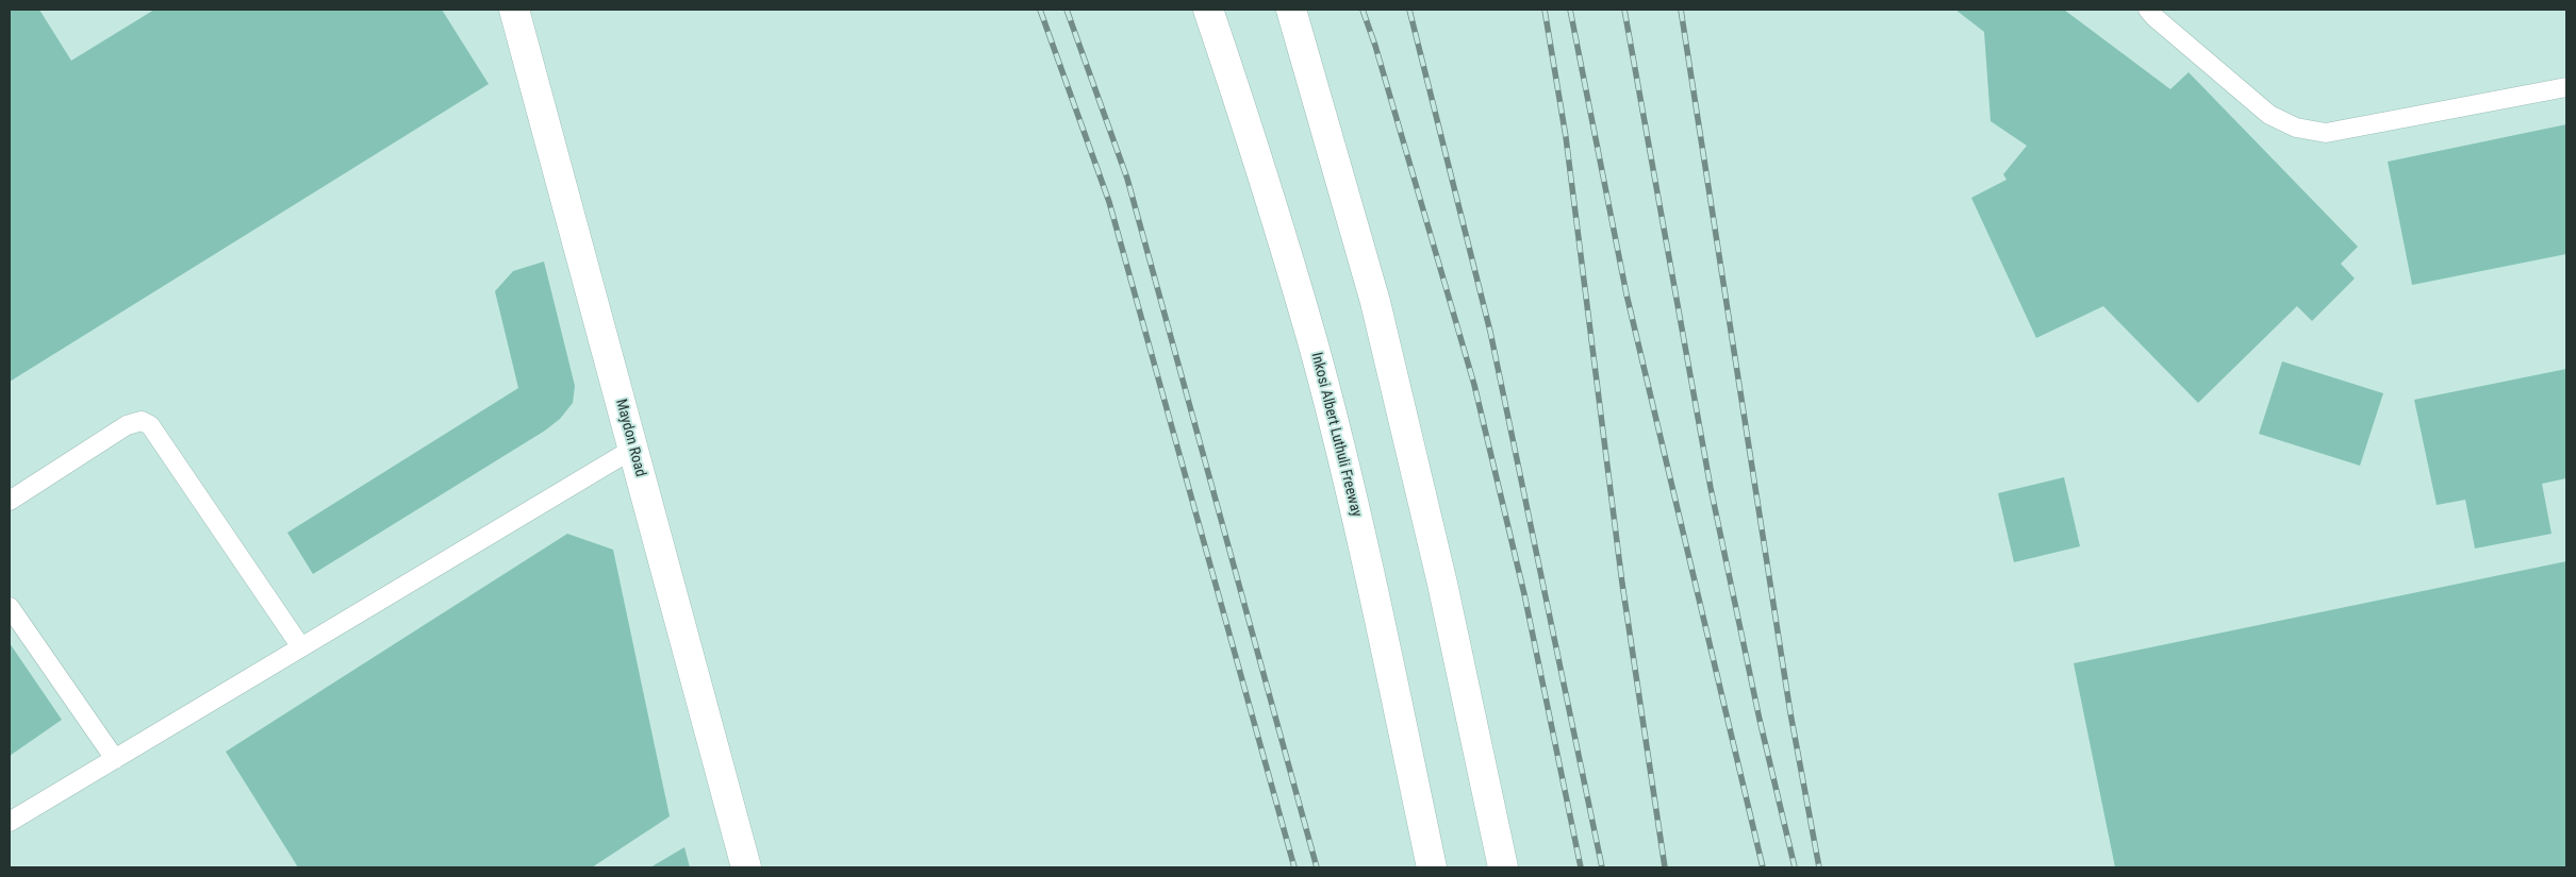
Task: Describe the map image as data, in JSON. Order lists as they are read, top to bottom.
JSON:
{
  "streets": {
    "main road": ["Inkosi Albert Luthuli Freeway", "Maydon Road"]
  }
}
